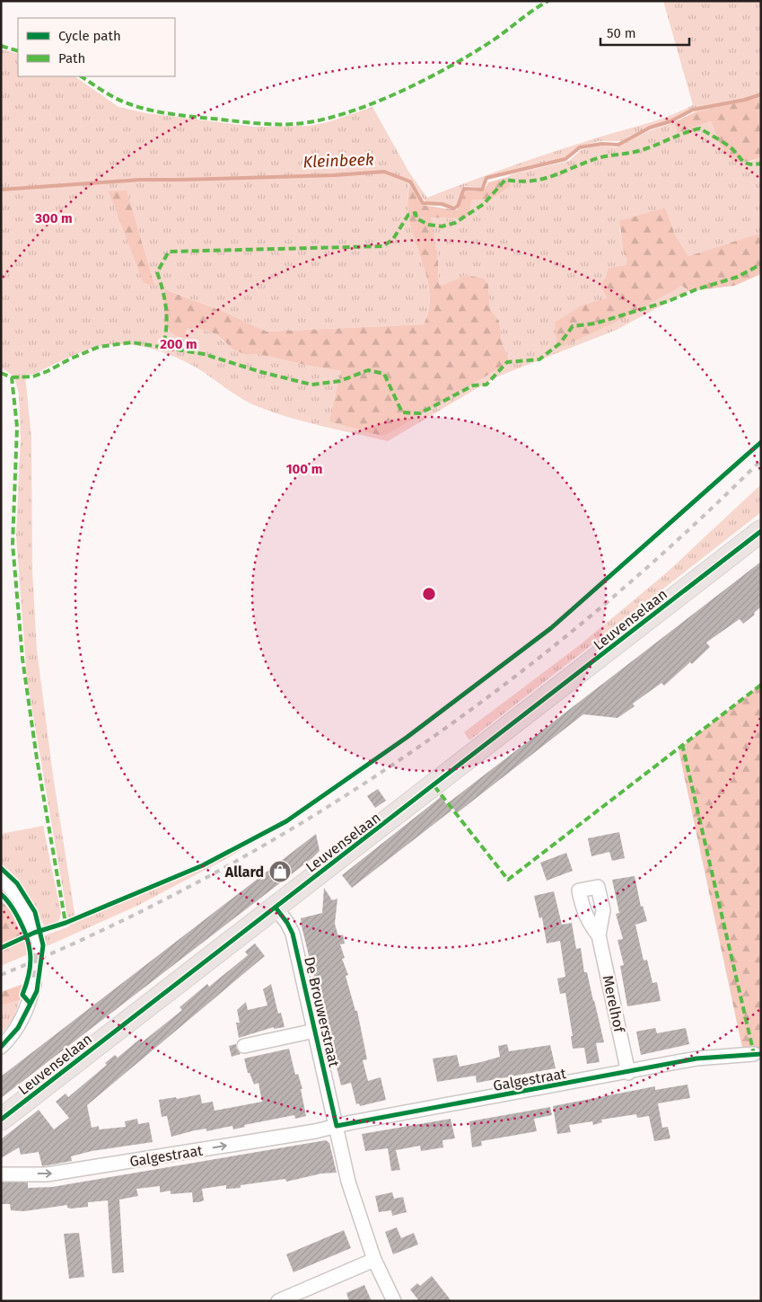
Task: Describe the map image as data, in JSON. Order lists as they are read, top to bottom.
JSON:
{
  "streets": {
    "main road": ["Leuvenselaan"],
    "street": ["Merelhof", "De Brouwerstraat", "Galgestraat"]
  },
  "crossings": [
    ["Leuvenselaan", "De Brouwerstraat"],
    ["Merelhof", "Galgestraat"],
    ["De Brouwerstraat", "Galgestraat"]
  ],
  "one_way": ["Galgestraat"],
  "water": ["Kleinbeek"],
  "places": {
    "shop": ["Allard"]
  },
  "legend": ["Cycle path", "Path"],
  "scale_bar": "50 m",
  "rings": ["300 m", "200 m", "100 m"]
}
